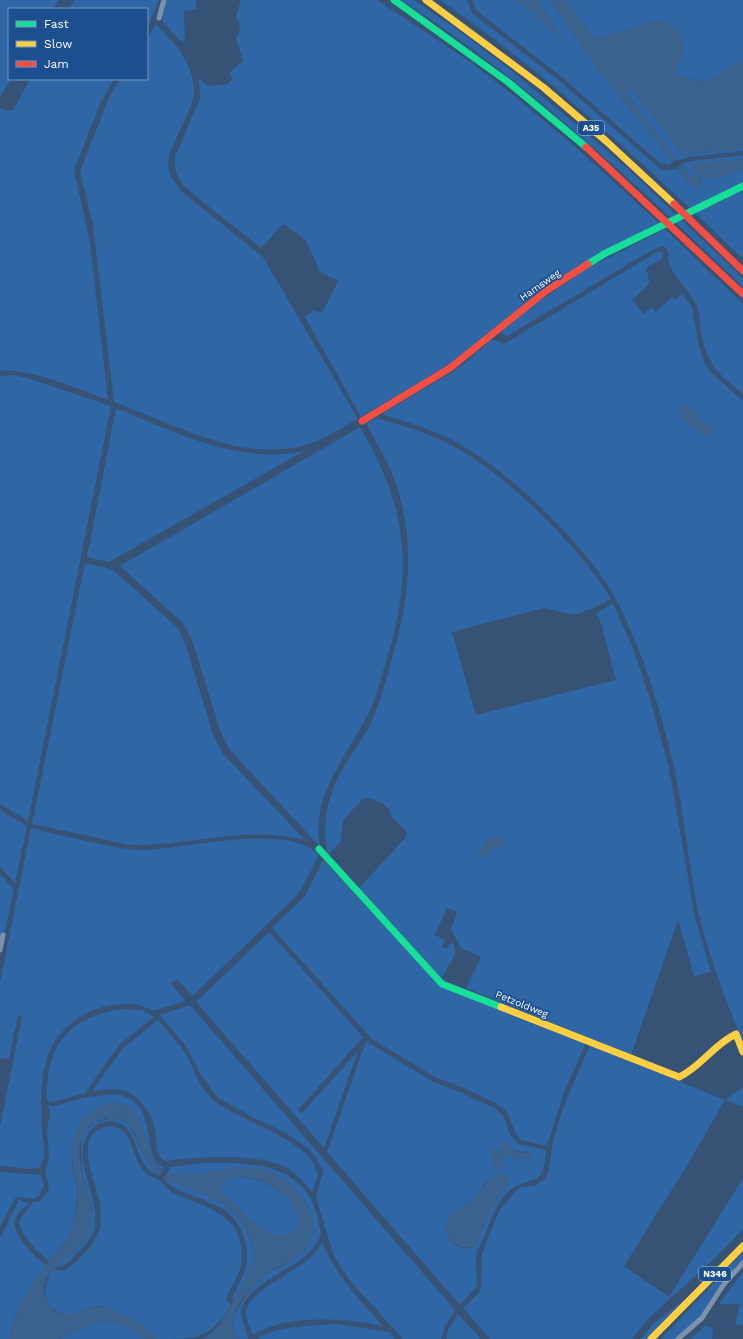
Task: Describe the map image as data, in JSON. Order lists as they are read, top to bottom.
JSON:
{
  "streets": {
    "main road": [
      "A35",
      "Hamsweg",
      "Petzoldweg",
      "N346"
    ]
  },
  "legend": ["Fast", "Slow", "Jam"]
}
